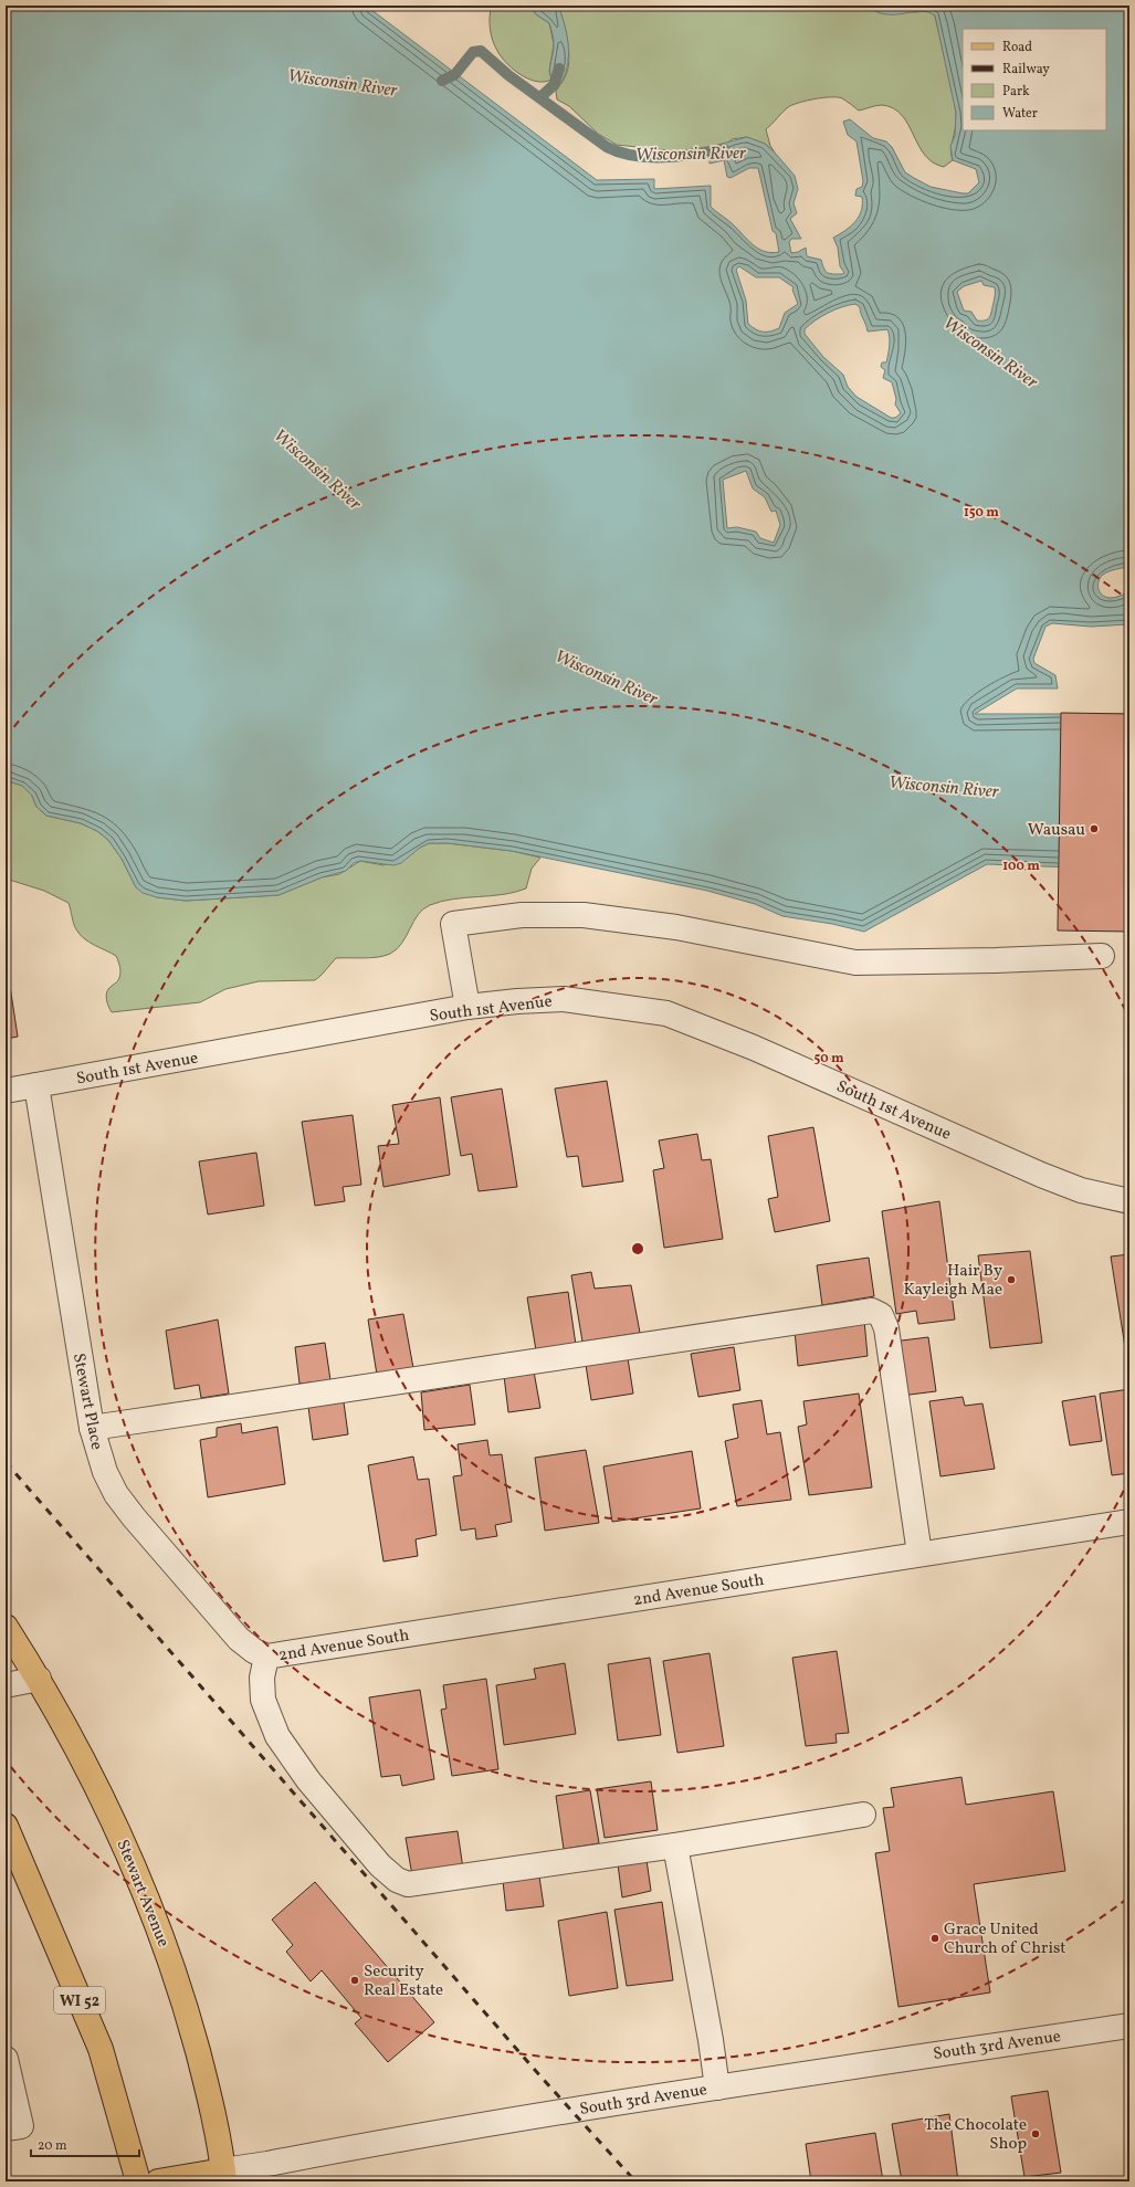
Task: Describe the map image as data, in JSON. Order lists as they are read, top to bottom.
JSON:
{
  "streets": {
    "main road": ["Stewart Avenue", "WI 52", "South 3rd Avenue"],
    "street": ["South 1st Avenue", "Stewart Place", "2nd Avenue South"]
  },
  "crossings": [
    ["South 1st Avenue", "Stewart Place"],
    ["Stewart Place", "2nd Avenue South"],
    ["Stewart Avenue", "South 3rd Avenue"]
  ],
  "water": ["Wisconsin River"],
  "places": [
    "Wausau",
    "Hair By Kayleigh Mae",
    "Grace United Church of Christ",
    "Security Real Estate",
    "The Chocolate Shop"
  ],
  "legend": [
    "Road",
    "Railway",
    "Park",
    "Water"
  ],
  "scale_bar": "20 m",
  "rings": ["150 m", "100 m", "50 m"]
}
